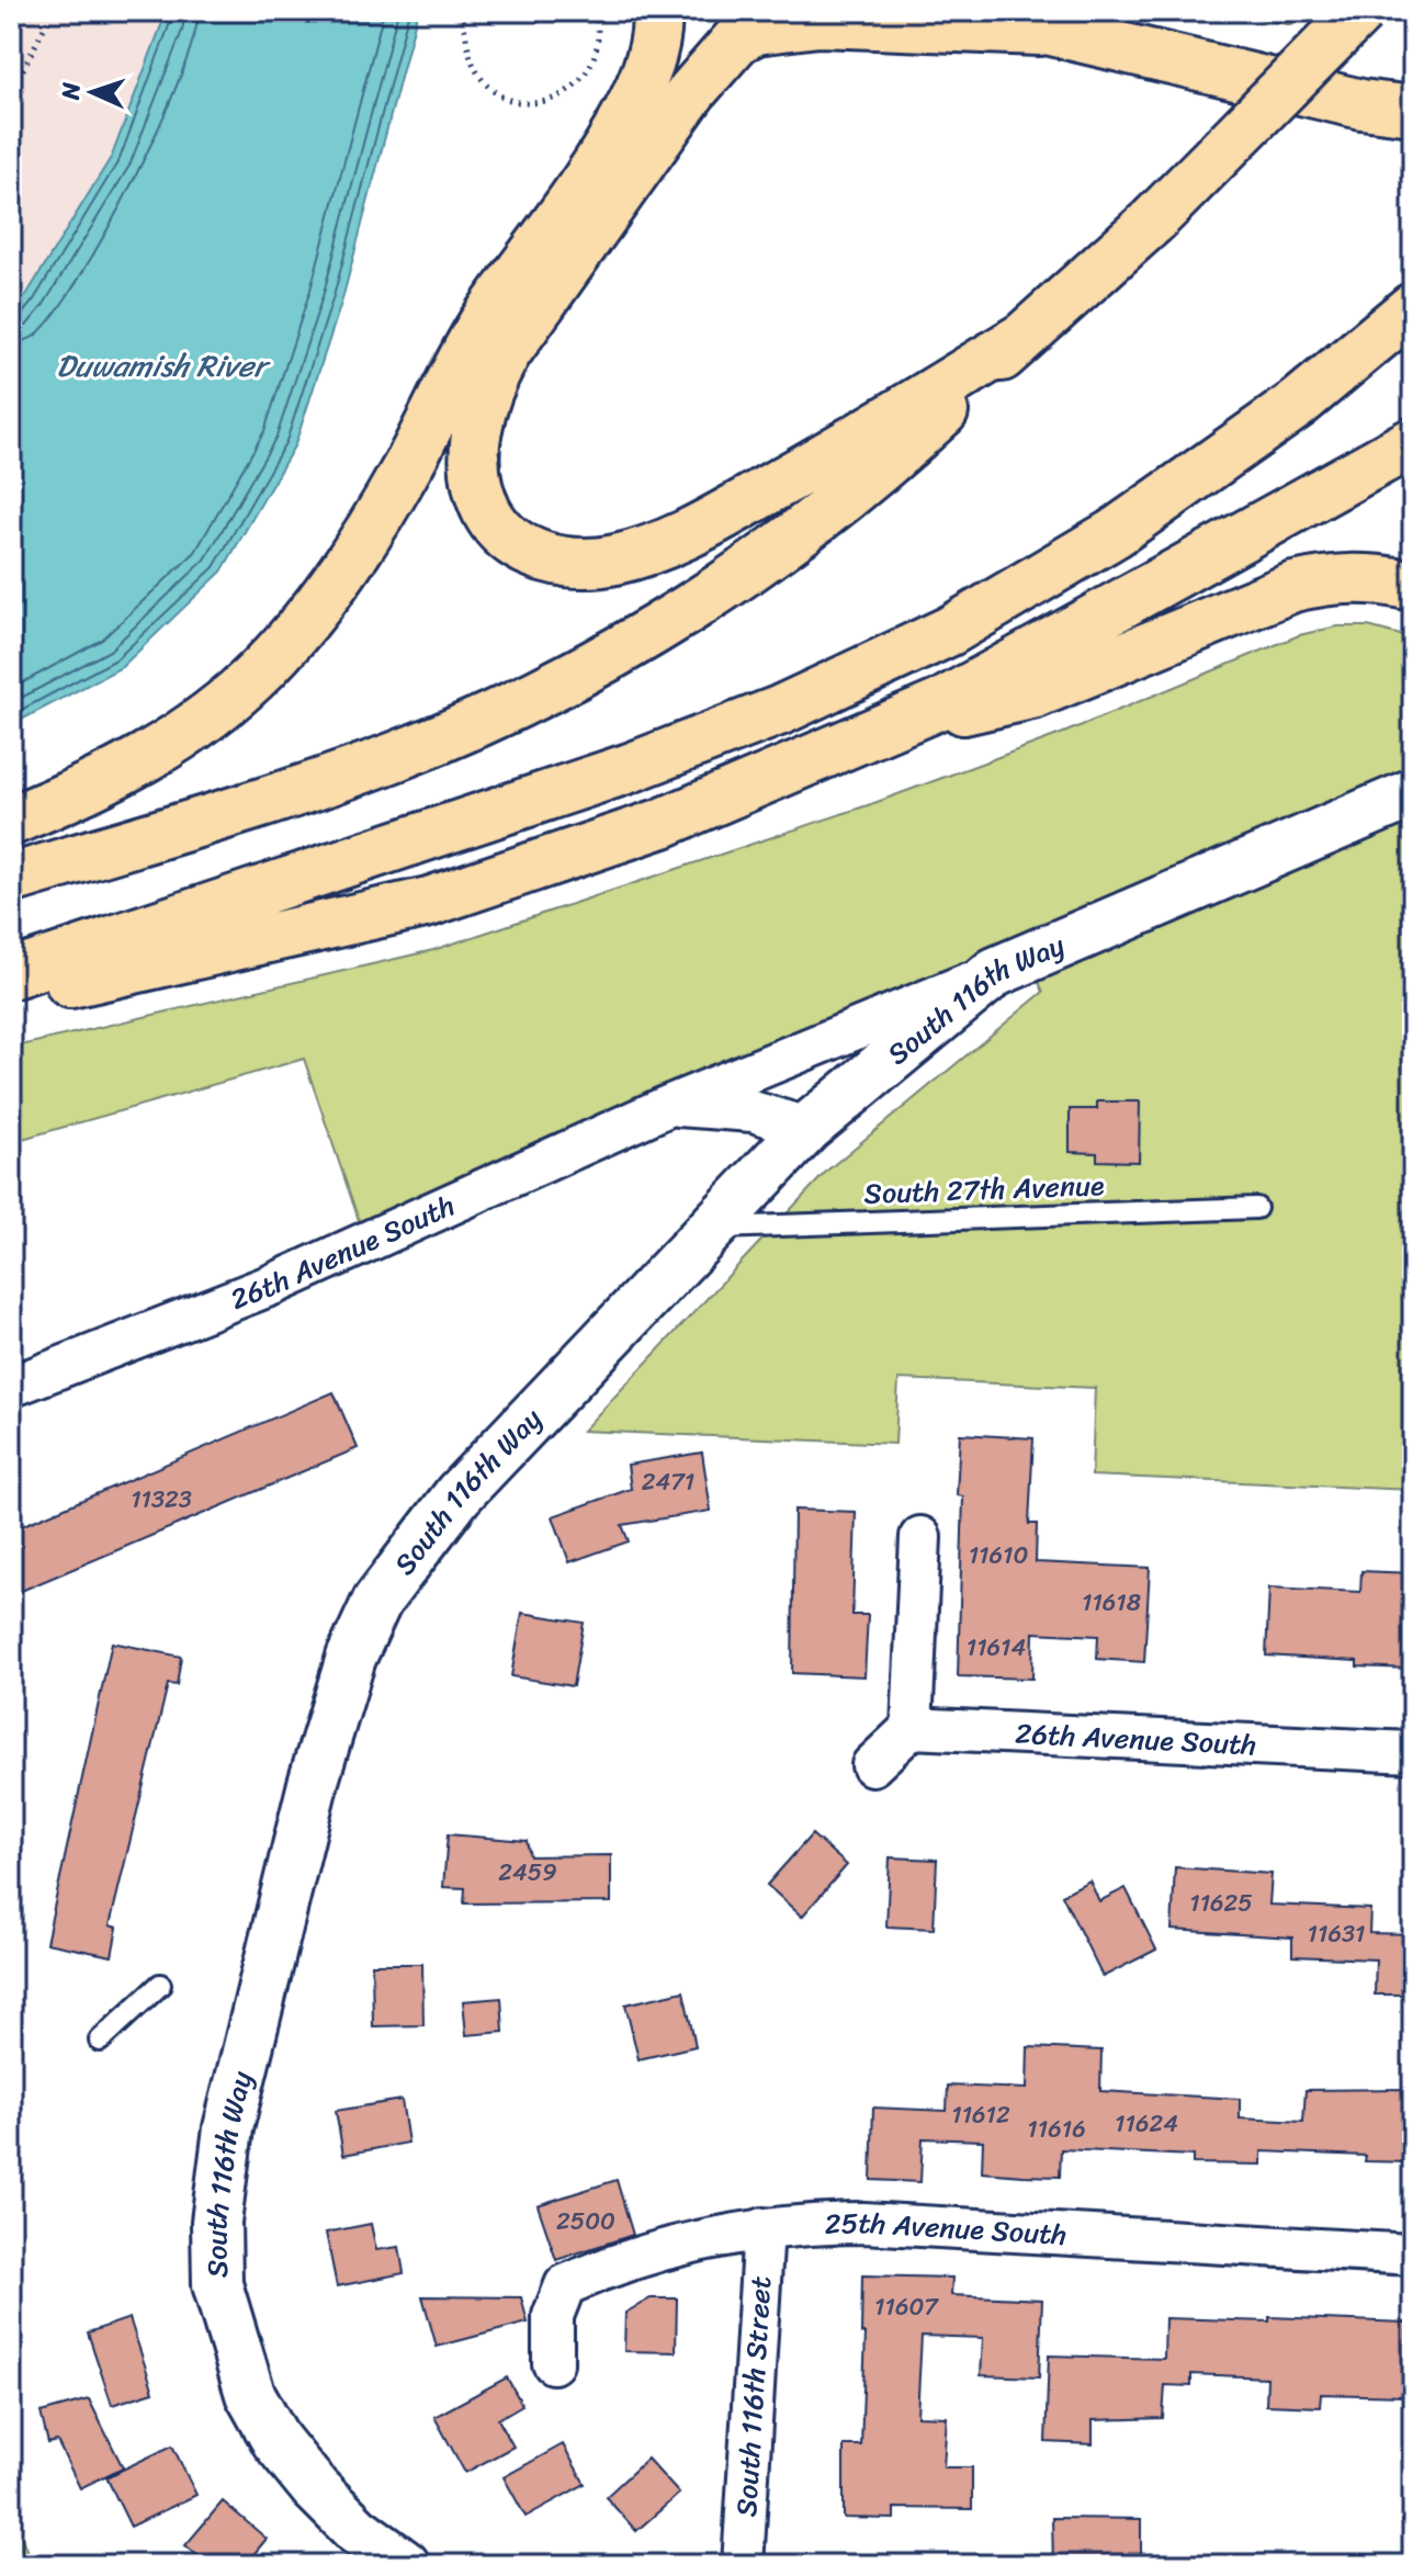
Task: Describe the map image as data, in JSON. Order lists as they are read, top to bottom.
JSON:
{
  "streets": {
    "street": [
      "South 116th Way",
      "26th Avenue South",
      "25th Avenue South",
      "South 116th Street"
    ],
    "lane": ["South 27th Avenue"]
  },
  "crossings": [
    ["South 116th Way", "South 27th Avenue"],
    ["South 116th Way", "26th Avenue South"],
    ["25th Avenue South", "South 116th Street"]
  ],
  "water": ["Duwamish River"],
  "house_numbers": [
    "2471",
    "11323",
    "11610",
    "11618",
    "11614",
    "2459",
    "11625",
    "11631",
    "11612",
    "11624",
    "11616",
    "2500",
    "11607"
  ],
  "north": "left"
}
